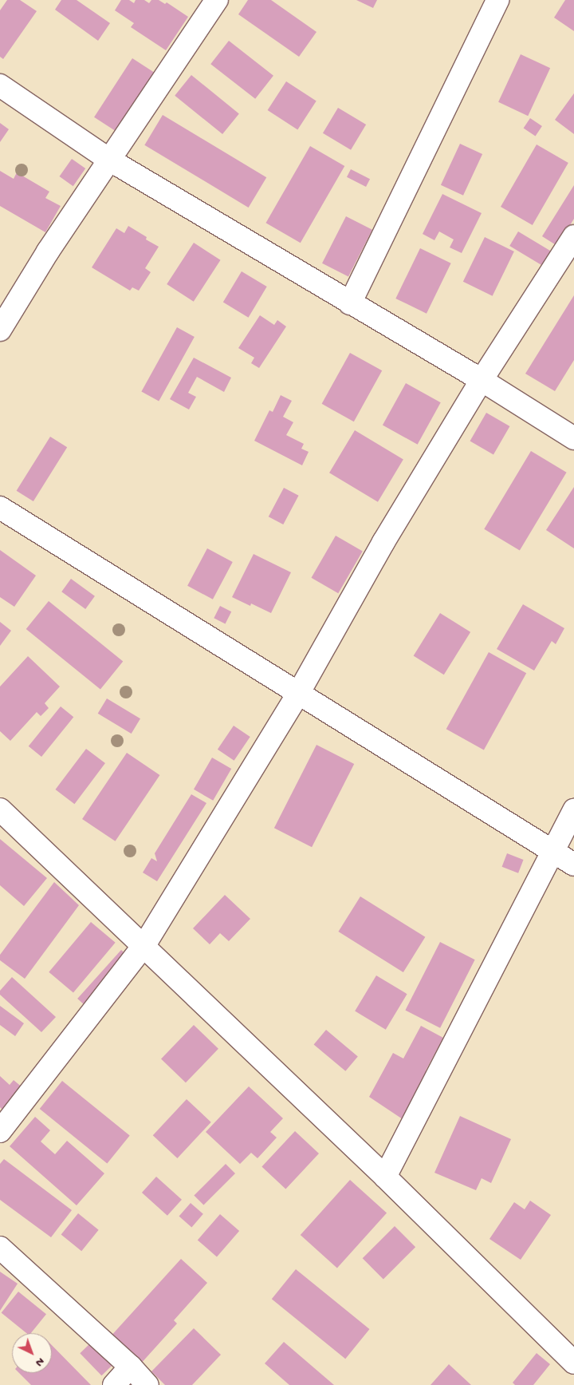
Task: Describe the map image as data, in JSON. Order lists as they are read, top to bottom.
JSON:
{
  "north": "bottom right"
}
